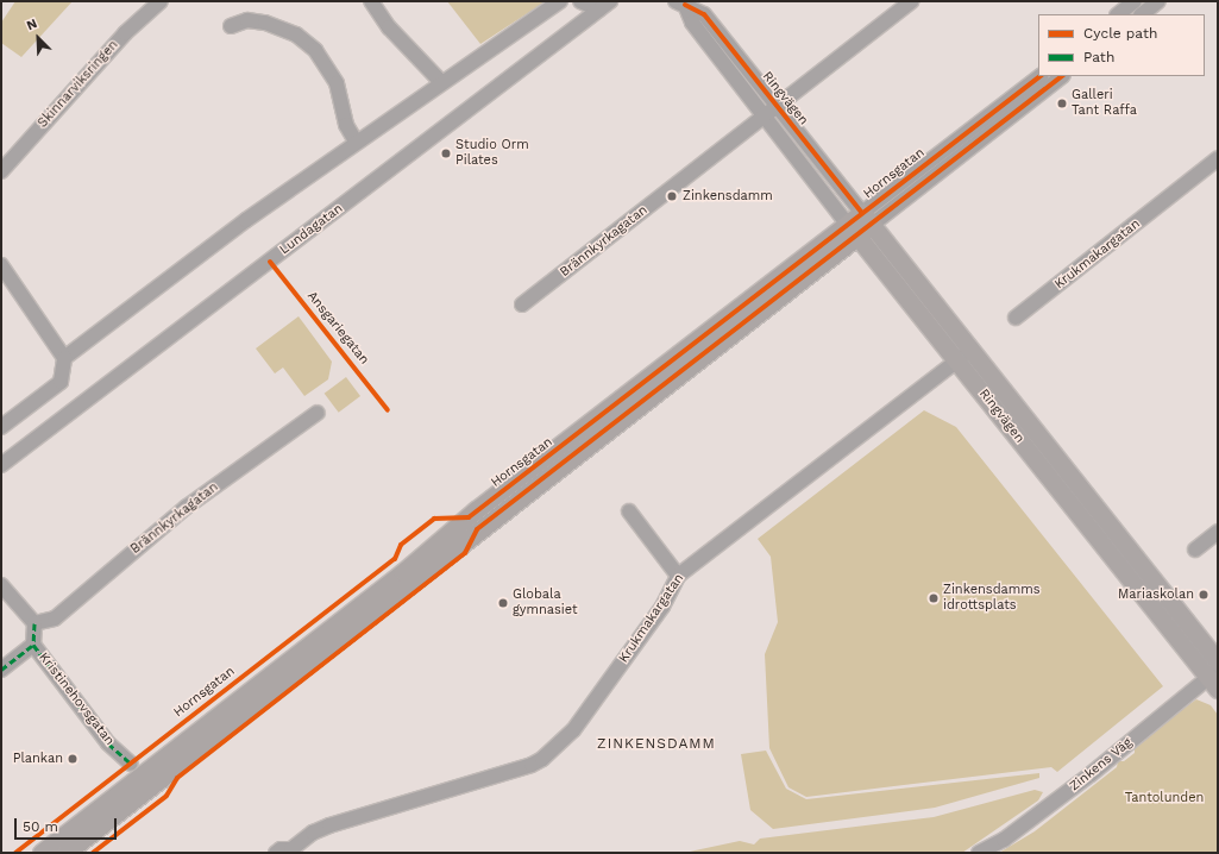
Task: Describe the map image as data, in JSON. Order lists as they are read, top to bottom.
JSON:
{
  "streets": {
    "main road": ["Ringvägen", "Hornsgatan"],
    "street": [
      "Skinnarviksringen",
      "Lundagatan",
      "Brännkyrkagatan",
      "Krukmakargatan",
      "Kristinehovsgatan",
      "Zinkens Väg"
    ],
    "cycle path": ["Ansgariegatan"]
  },
  "crossings": [
    ["Ringvägen", "Hornsgatan"],
    ["Ringvägen", "Brännkyrkagatan"],
    ["Ringvägen", "Krukmakargatan"],
    ["Ringvägen", "Zinkens Väg"],
    ["Brännkyrkagatan", "Kristinehovsgatan"]
  ],
  "districts": ["ZINKENSDAMM"],
  "parks": ["Tantolunden"],
  "places": [
    "Galleri Tant Raffa",
    "Studio Orm Pilates",
    "Zinkensdamm",
    "Mariaskolan",
    "Zinkensdamms idrottsplats",
    "Globala gymnasiet",
    "Plankan"
  ],
  "legend": ["Cycle path", "Path"],
  "scale_bar": "50 m",
  "north": "top left"
}
